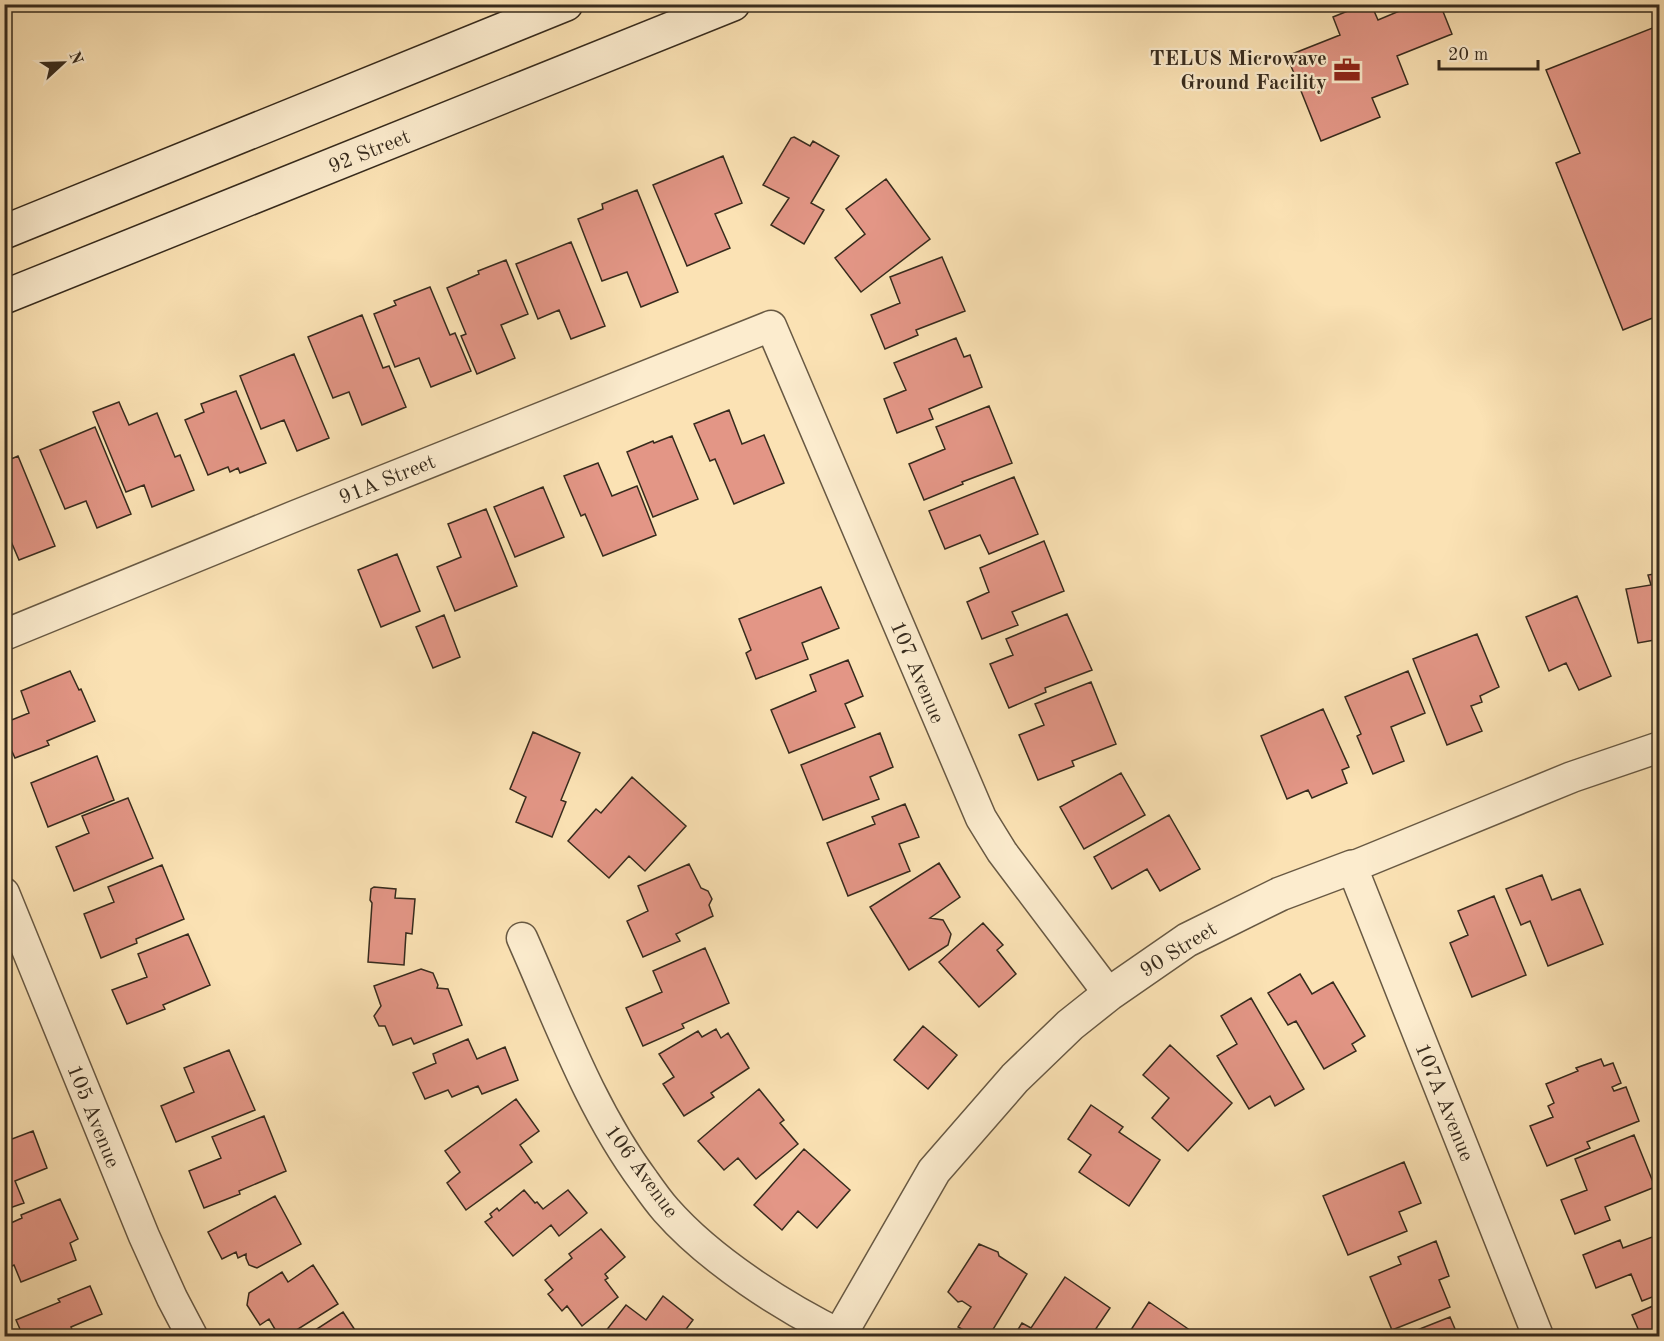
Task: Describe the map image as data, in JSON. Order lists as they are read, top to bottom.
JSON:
{
  "streets": {
    "main road": ["92 Street", "90 Street"],
    "street": [
      "91A Street",
      "107 Avenue",
      "107A Avenue",
      "105 Avenue",
      "106 Avenue"
    ]
  },
  "crossings": [
    ["91A Street", "107 Avenue"],
    ["107 Avenue", "90 Street"],
    ["90 Street", "107A Avenue"],
    ["90 Street", "106 Avenue"]
  ],
  "places": {
    "office": ["TELUS Microwave Ground Facility"]
  },
  "scale_bar": "20 m",
  "north": "right"
}
